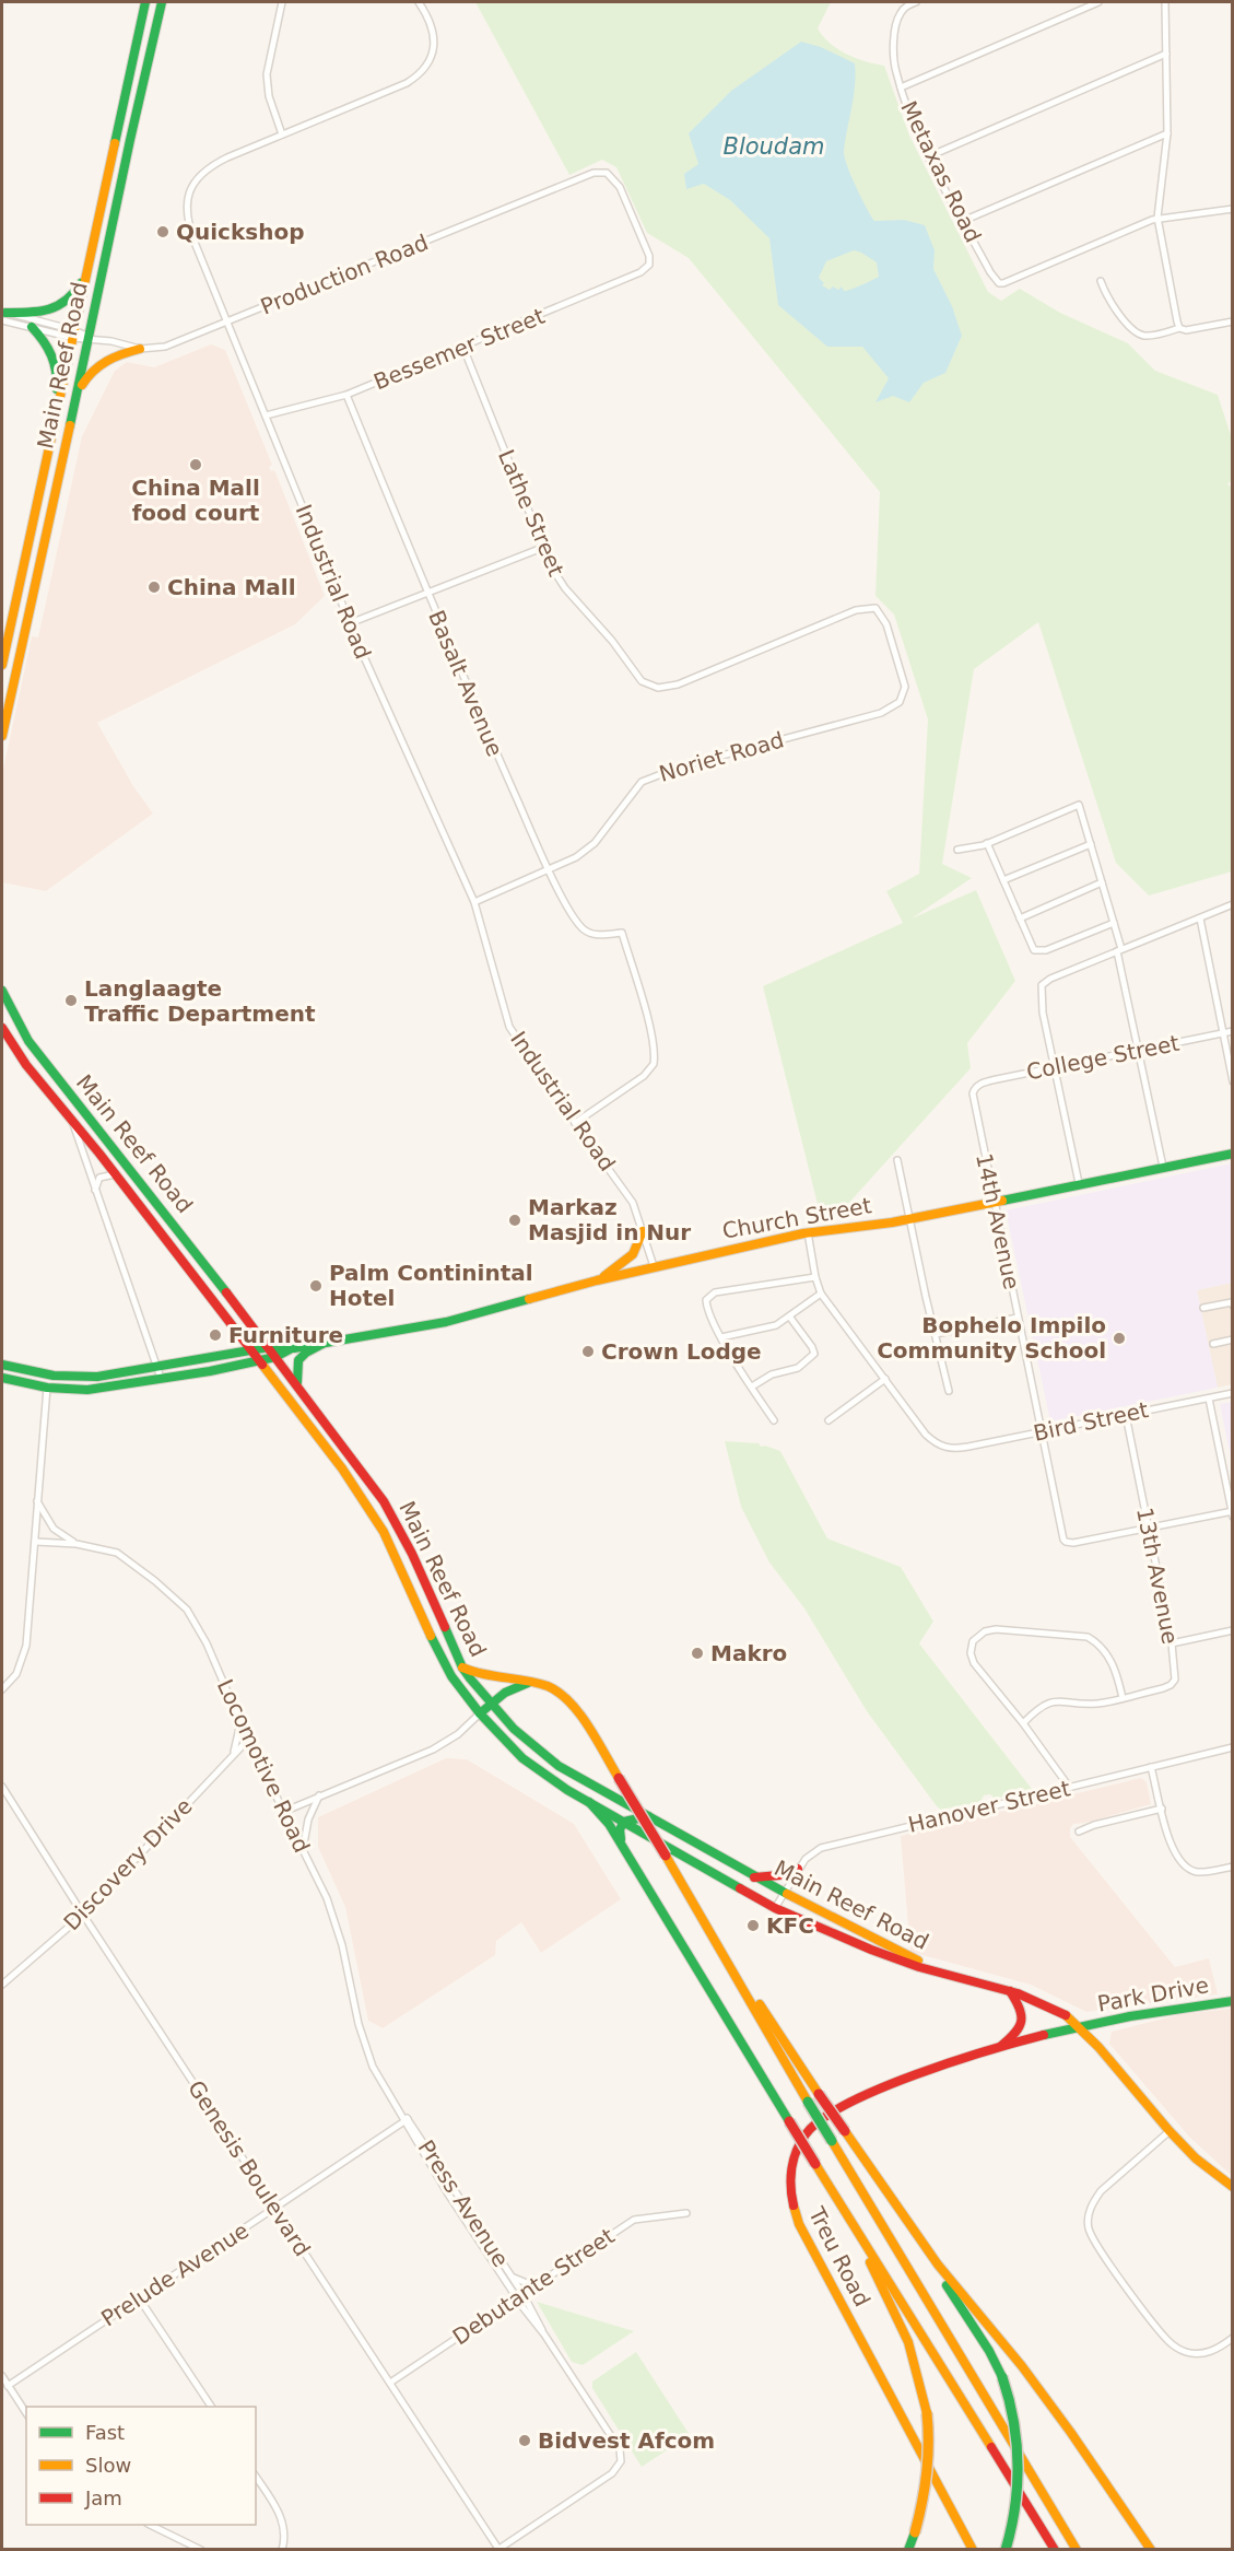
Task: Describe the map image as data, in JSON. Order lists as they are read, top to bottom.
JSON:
{
  "streets": {
    "main road": [
      "Main Reef Road",
      "Church Street",
      "Park Drive",
      "Treu Road"
    ],
    "street": [
      "Metaxas Road",
      "Production Road",
      "Bessemer Street",
      "Lathe Street",
      "Industrial Road",
      "Basalt Avenue",
      "Noriet Road",
      "College Street",
      "14th Avenue",
      "Bird Street",
      "13th Avenue",
      "Locomotive Road",
      "Hanover Street",
      "Discovery Drive",
      "Genesis Boulevard",
      "Press Avenue",
      "Prelude Avenue",
      "Debutante Street"
    ]
  },
  "crossings": [
    ["Production Road", "Bessemer Street"],
    ["Production Road", "Main Reef Road"],
    ["Production Road", "Industrial Road"],
    ["Bessemer Street", "Lathe Street"],
    ["Bessemer Street", "Industrial Road"],
    ["Bessemer Street", "Basalt Avenue"],
    ["Main Reef Road", "Church Street"],
    ["Main Reef Road", "Hanover Street"],
    ["Main Reef Road", "Park Drive"],
    ["Main Reef Road", "Treu Road"],
    ["Lathe Street", "Noriet Road"],
    ["Industrial Road", "Basalt Avenue"],
    ["Industrial Road", "Noriet Road"],
    ["Industrial Road", "Church Street"],
    ["Basalt Avenue", "Noriet Road"],
    ["College Street", "14th Avenue"],
    ["Church Street", "14th Avenue"],
    ["14th Avenue", "Bird Street"],
    ["14th Avenue", "13th Avenue"],
    ["Bird Street", "13th Avenue"],
    ["Locomotive Road", "Discovery Drive"],
    ["Locomotive Road", "Press Avenue"],
    ["Discovery Drive", "Genesis Boulevard"],
    ["Park Drive", "Treu Road"],
    ["Genesis Boulevard", "Press Avenue"],
    ["Genesis Boulevard", "Prelude Avenue"],
    ["Genesis Boulevard", "Debutante Street"],
    ["Press Avenue", "Prelude Avenue"],
    ["Press Avenue", "Debutante Street"]
  ],
  "water": ["Bloudam"],
  "places": [
    "Quickshop",
    "China Mall food court",
    "China Mall",
    "Langlaagte Traffic Department",
    "Markaz Masjid in Nur",
    "Palm Continintal Hotel",
    "Furniture",
    "Bophelo Impilo Community School",
    "Crown Lodge",
    "Makro",
    "KFC",
    "Bidvest Afcom"
  ],
  "legend": ["Fast", "Slow", "Jam"]
}
